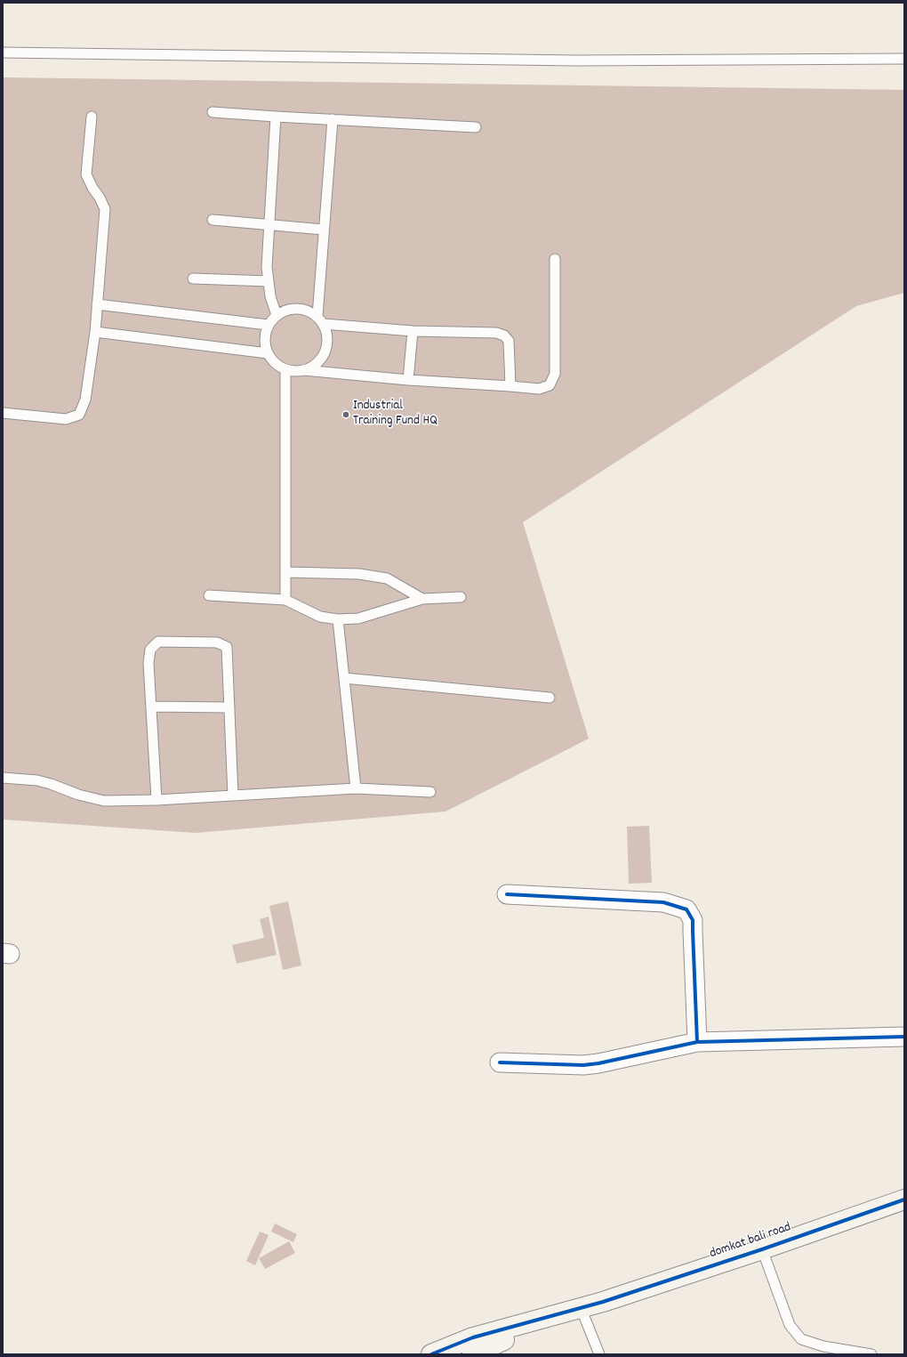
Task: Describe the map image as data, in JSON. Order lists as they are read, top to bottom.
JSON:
{
  "streets": {
    "street": ["domkat bali road"]
  },
  "places": ["Industrial Training Fund HQ"]
}
